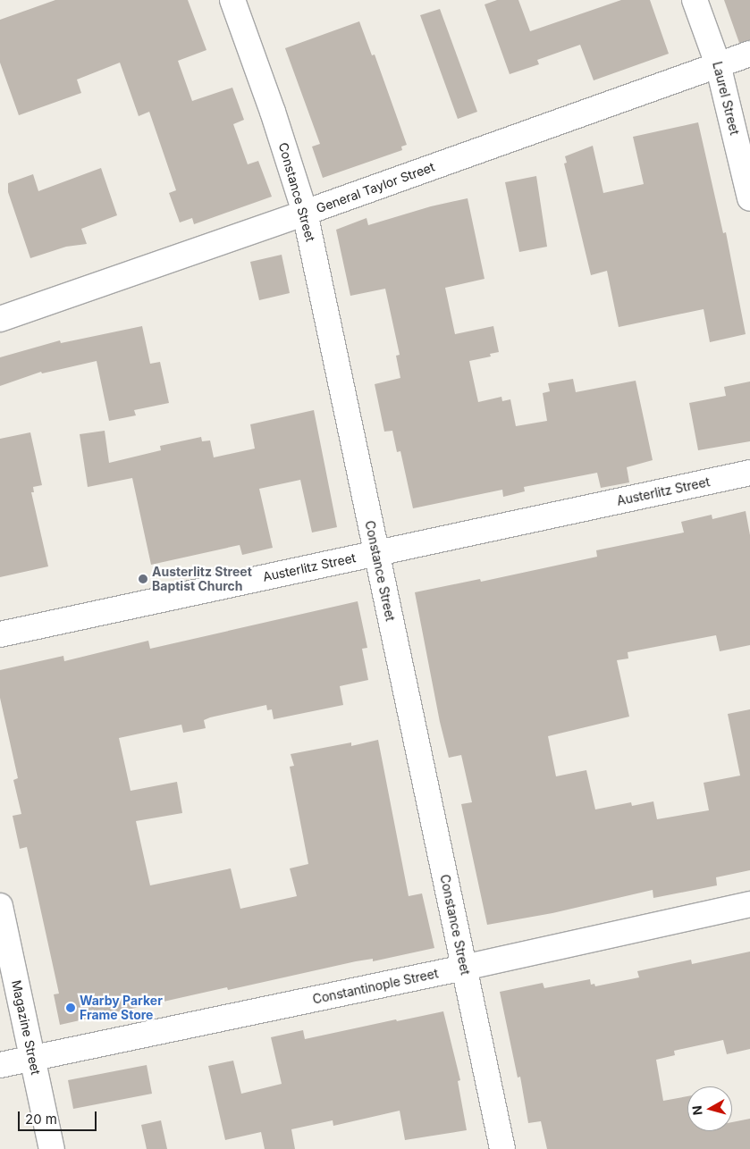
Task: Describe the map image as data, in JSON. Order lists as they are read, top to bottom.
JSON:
{
  "streets": {
    "street": [
      "Laurel Street",
      "General Taylor Street",
      "Constance Street",
      "Austerlitz Street",
      "Constantinople Street",
      "Magazine Street"
    ]
  },
  "crossings": [
    ["Laurel Street", "General Taylor Street"],
    ["General Taylor Street", "Constance Street"],
    ["Constance Street", "Austerlitz Street"],
    ["Constance Street", "Constantinople Street"],
    ["Constantinople Street", "Magazine Street"]
  ],
  "places": ["Austerlitz Street Baptist Church", "Warby Parker Frame Store"],
  "scale_bar": "20 m",
  "north": "left"
}
